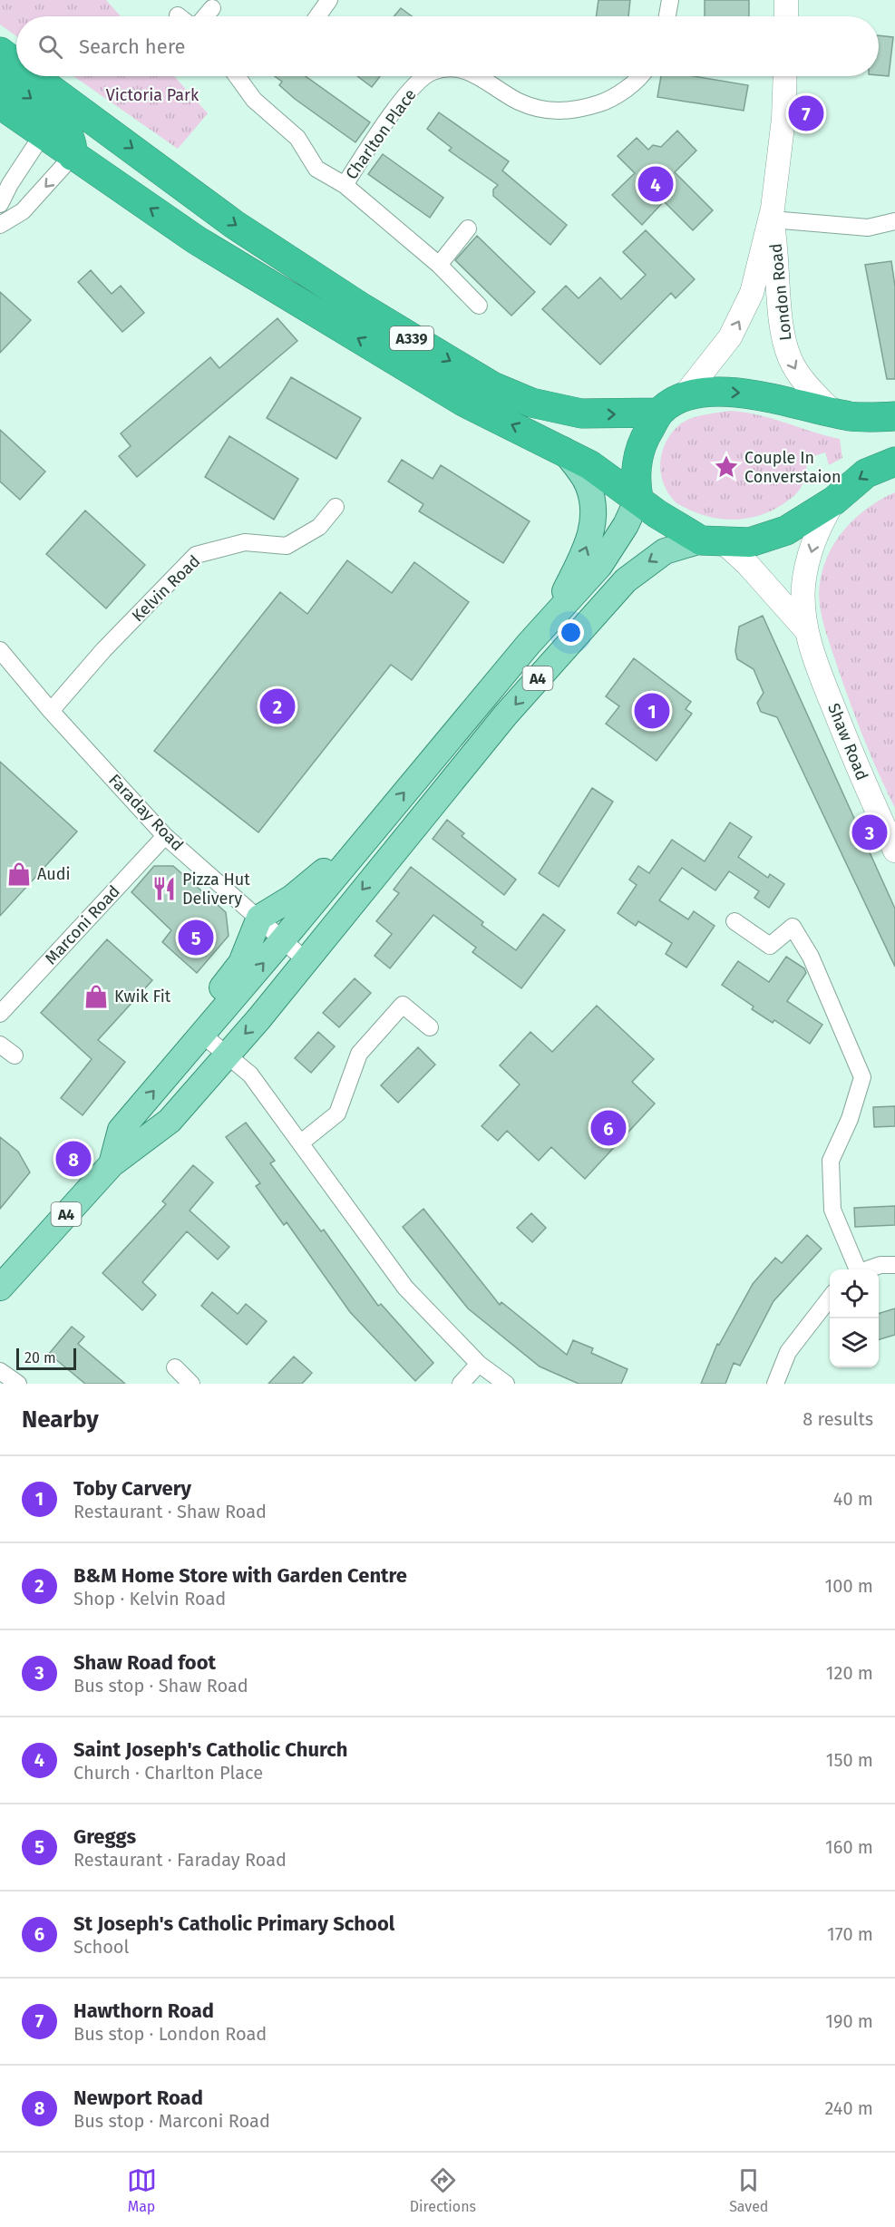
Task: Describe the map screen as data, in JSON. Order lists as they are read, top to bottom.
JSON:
{
  "streets": {
    "highway": ["A339"],
    "main road": ["A4"],
    "street": [
      "Charlton Place",
      "London Road",
      "Kelvin Road",
      "Shaw Road",
      "Faraday Road",
      "Marconi Road"
    ]
  },
  "crossings": [
    ["A339", "A4"],
    ["A339", "Shaw Road"],
    ["Kelvin Road", "Faraday Road"],
    ["A4", "Shaw Road"],
    ["A4", "Faraday Road"],
    ["Faraday Road", "Marconi Road"]
  ],
  "parks": ["Victoria Park"],
  "places": {
    "place": ["Couple In Converstaion"],
    "shop": ["Audi", "Kwik Fit"],
    "restaurant": ["Pizza Hut Delivery"]
  },
  "scale_bar": "20 m",
  "page": {
    "search": "Search here",
    "pins": [
      "7",
      "4",
      "2",
      "1",
      "3",
      "5",
      "6",
      "8"
    ],
    "scale": "20 m",
    "heading": ["Nearby", "8 results"],
    "list": [
      {
        "mark": "1",
        "name": "Toby Carvery",
        "note": "Restaurant · Shaw Road",
        "value": "40 m"
      },
      {
        "mark": "2",
        "name": "B&M Home Store with Garden Centre",
        "note": "Shop · Kelvin Road",
        "value": "100 m"
      },
      {
        "mark": "3",
        "name": "Shaw Road foot",
        "note": "Bus stop · Shaw Road",
        "value": "120 m"
      },
      {
        "mark": "4",
        "name": "Saint Joseph's Catholic Church",
        "note": "Church · Charlton Place",
        "value": "150 m"
      },
      {
        "mark": "5",
        "name": "Greggs",
        "note": "Restaurant · Faraday Road",
        "value": "160 m"
      },
      {
        "mark": "6",
        "name": "St Joseph's Catholic Primary School",
        "note": "School",
        "value": "170 m"
      },
      {
        "mark": "7",
        "name": "Hawthorn Road",
        "note": "Bus stop · London Road",
        "value": "190 m"
      },
      {
        "mark": "8",
        "name": "Newport Road",
        "note": "Bus stop · Marconi Road",
        "value": "240 m"
      }
    ],
    "nav": ["Map", "Directions", "Saved"]
  }
}
